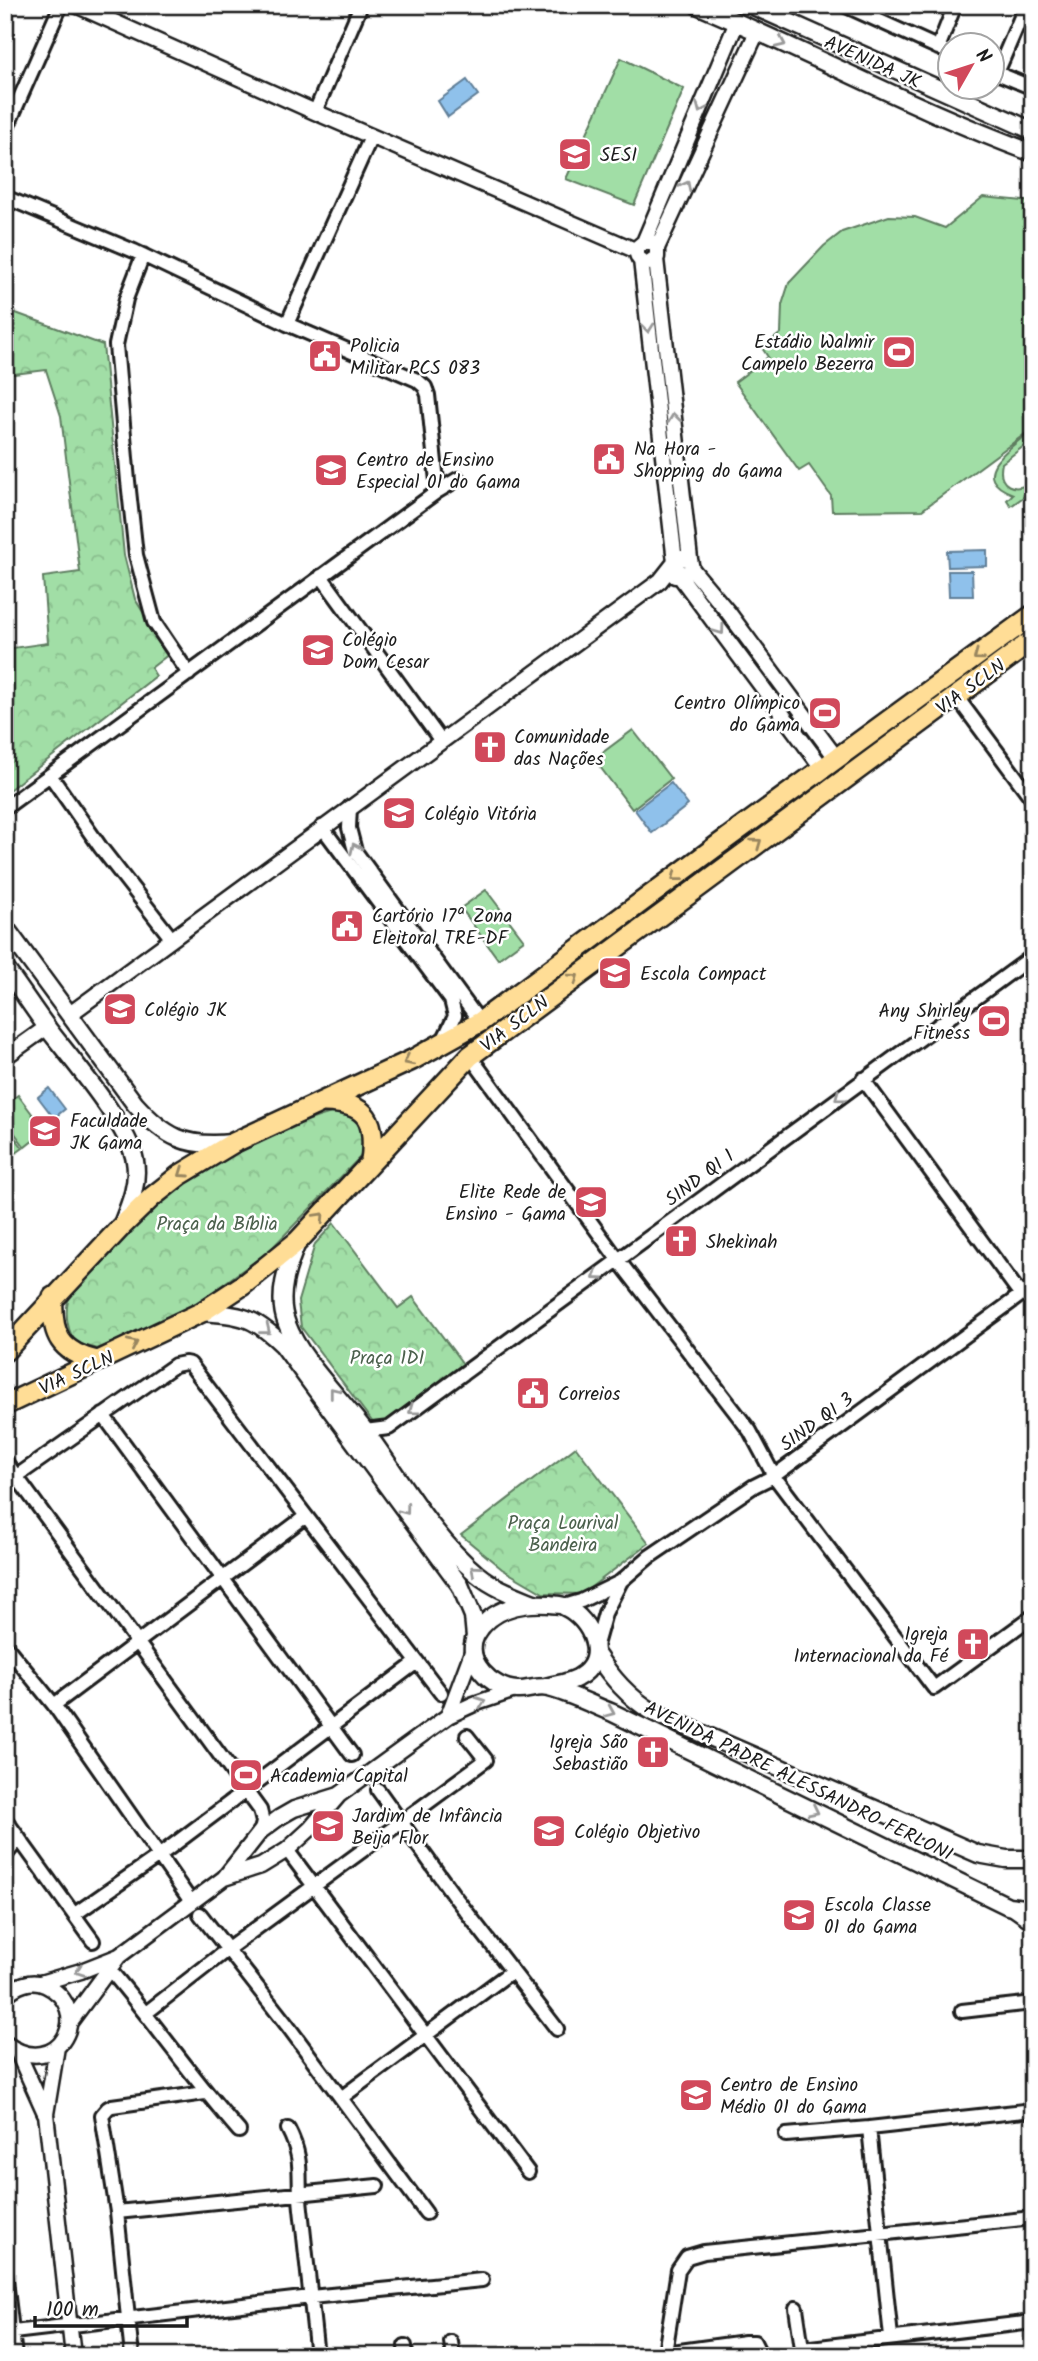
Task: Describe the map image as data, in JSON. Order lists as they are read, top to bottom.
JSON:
{
  "streets": {
    "main road": ["AVENIDA JK", "VIA SCLN", "AVENIDA PADRE ALESSANDRO FERLONI"],
    "street": ["SIND QI 1", "SIND QI 3"]
  },
  "one_way": ["SIND QI 1"],
  "parks": ["Praça da Bíblia", "Praça 1DI", "Praça Lourival Bandeira"],
  "places": {
    "school or university": [
      "SESI",
      "Centro de Ensino Especial 01 do Gama",
      "Colégio Dom Cesar",
      "Colégio Vitória",
      "Escola Compact",
      "Colégio JK",
      "Faculdade JK Gama",
      "Elite Rede de Ensino - Gama",
      "Jardim de Infância Beija Flor",
      "Colégio Objetivo",
      "Escola Classe 01 do Gama",
      "Centro de Ensino Médio 01 do Gama"
    ],
    "sports": [
      "Estádio Walmir Campelo Bezerra",
      "Centro Olímpico do Gama",
      "Any Shirley Fitness",
      "Academia Capital"
    ],
    "public building": [
      "Policia Militar PCS 083",
      "Na Hora - Shopping do Gama",
      "Cartório 17ª Zona Eleitoral TRE-DF",
      "Correios"
    ],
    "church": [
      "Comunidade das Nações",
      "Shekinah",
      "Igreja Internacional da Fé",
      "Igreja São Sebastião"
    ]
  },
  "scale_bar": "100 m",
  "north": "top right"
}
